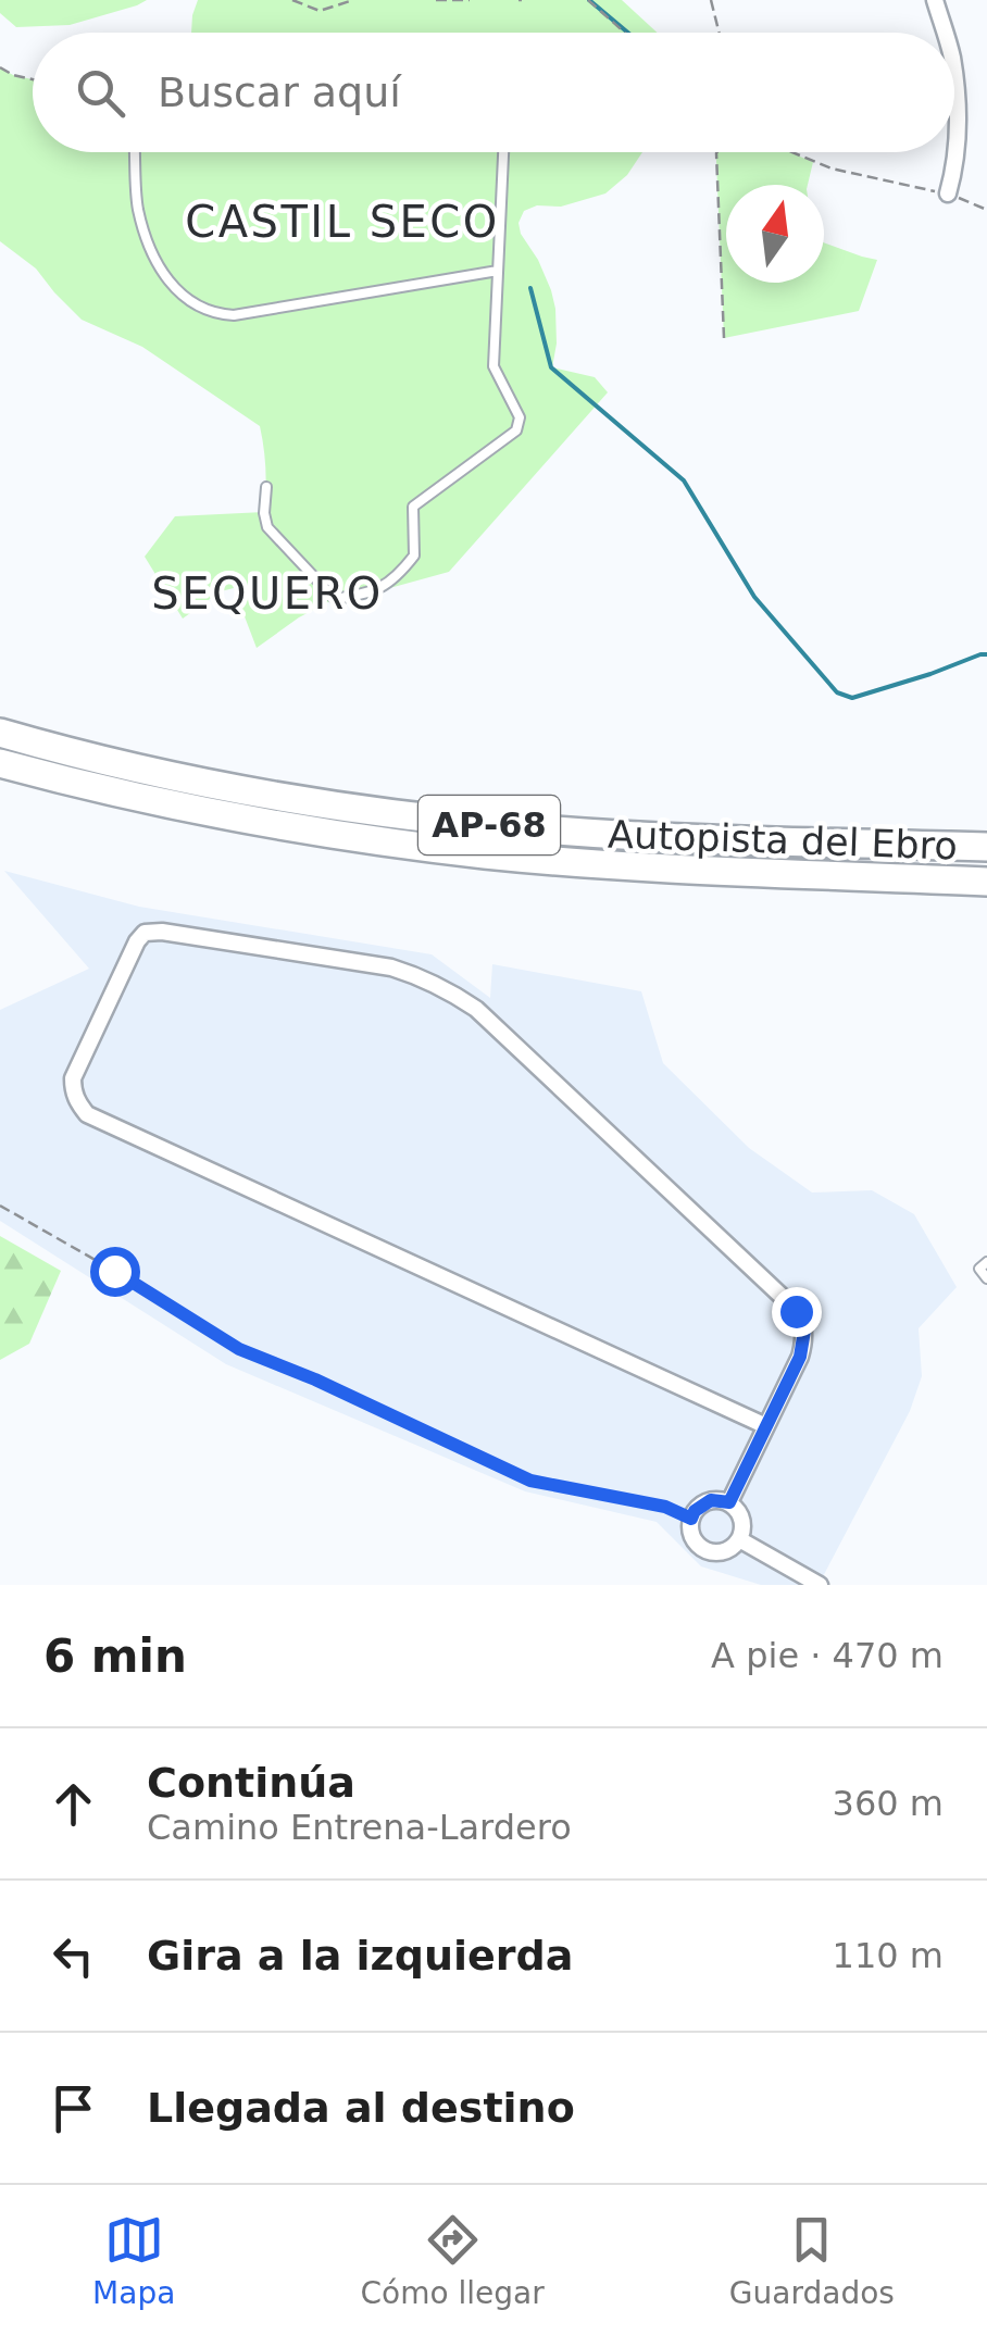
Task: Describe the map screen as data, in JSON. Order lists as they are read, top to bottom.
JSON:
{
  "streets": {
    "highway": ["AP-68", "Autopista del Ebro"]
  },
  "districts": ["CASTIL SECO", "SEQUERO"],
  "north": "top",
  "page": {
    "search": "Buscar aquí",
    "heading": ["6 min", "A pie · 470 m"],
    "list": [
      ["Continúa", "Camino Entrena-Lardero", "360 m"],
      ["Gira a la izquierda", "110 m"],
      "Llegada al destino"
    ],
    "nav": ["Mapa", "Cómo llegar", "Guardados"]
  }
}
